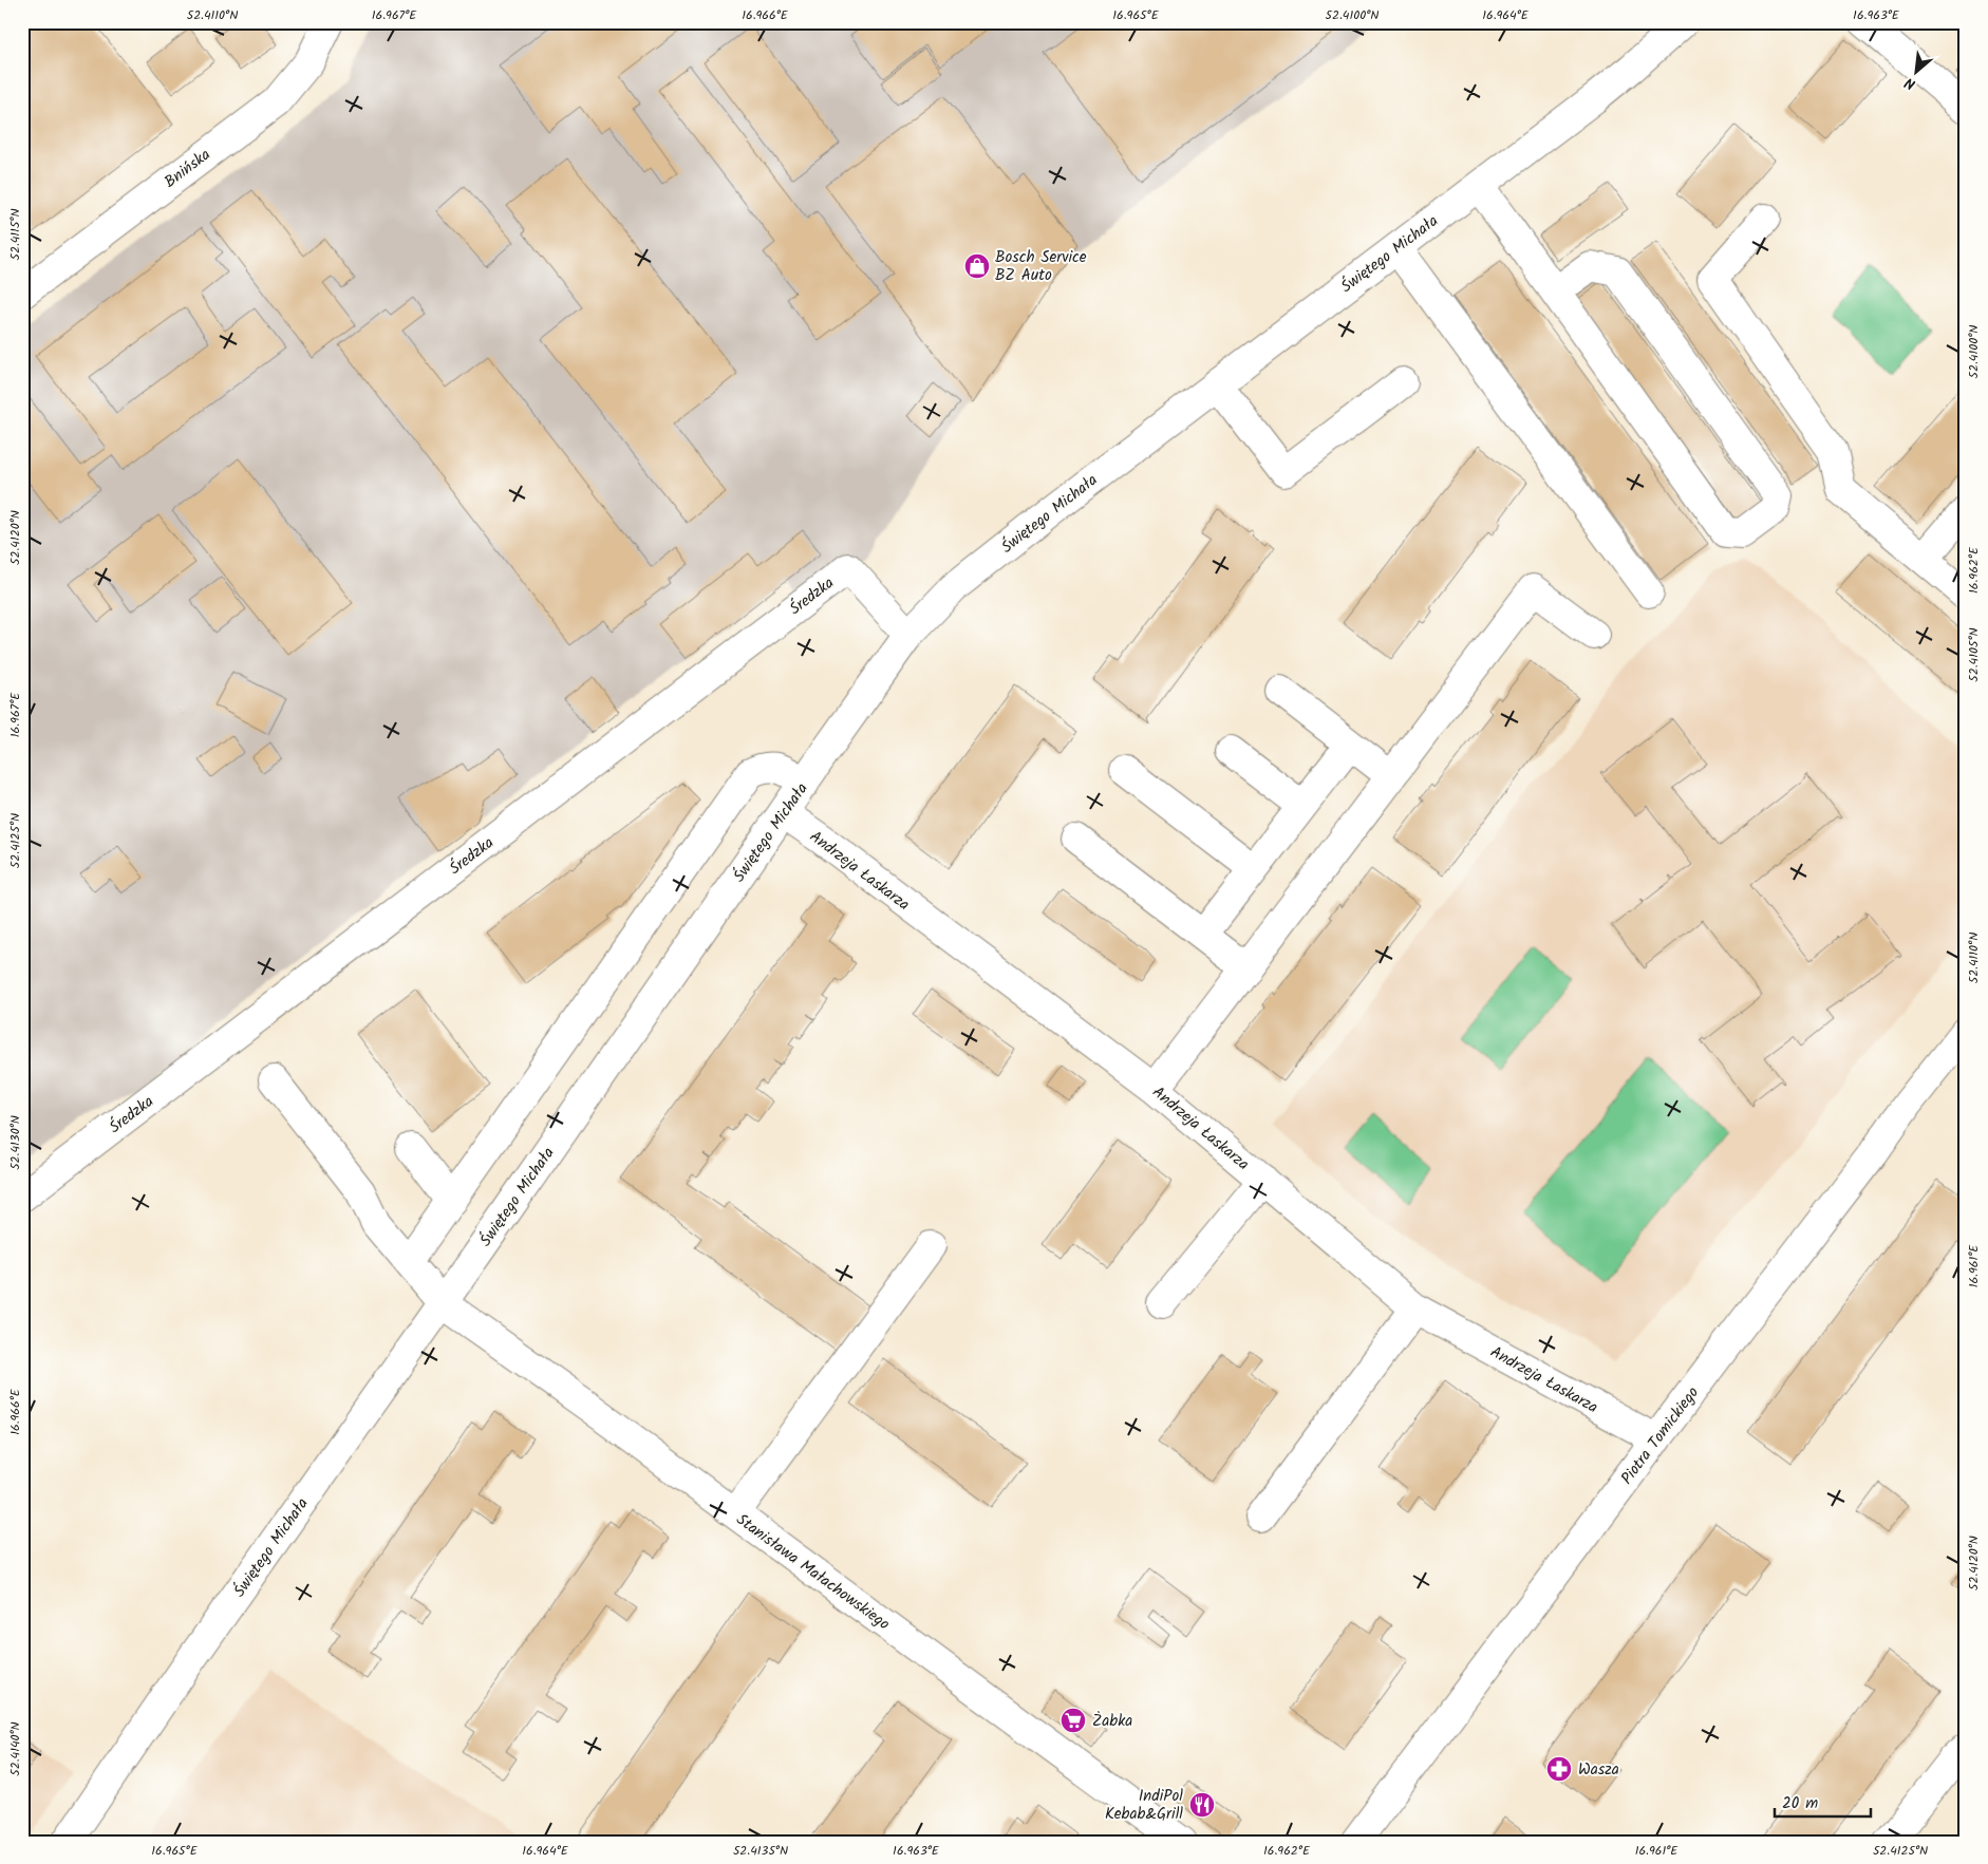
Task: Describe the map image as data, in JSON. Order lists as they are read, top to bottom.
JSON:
{
  "streets": {
    "street": [
      "Bnińska",
      "Świętego Michała",
      "Średzka",
      "Andrzeja Łaskarza",
      "Piotra Tomickiego",
      "Stanisława Małachowskiego"
    ]
  },
  "crossings": [
    ["Świętego Michała", "Średzka"],
    ["Świętego Michała", "Andrzeja Łaskarza"],
    ["Świętego Michała", "Stanisława Małachowskiego"],
    ["Andrzeja Łaskarza", "Piotra Tomickiego"]
  ],
  "places": {
    "shop": ["Bosch Service BZ Auto"],
    "supermarket": ["Żabka"],
    "pharmacy": ["Wasza"],
    "restaurant": ["IndiPol Kebab&Grill"]
  },
  "scale_bar": "20 m",
  "north": "bottom left",
  "coordinates": [
    "52.4110°N",
    "16.967°E",
    "16.966°E",
    "16.965°E",
    "52.4100°N",
    "16.964°E",
    "16.963°E",
    "52.4115°N",
    "52.4120°N",
    "16.962°E",
    "52.4105°N",
    "52.4125°N",
    "52.4130°N",
    "16.961°E",
    "52.4140°N",
    "52.4135°N"
  ]
}
